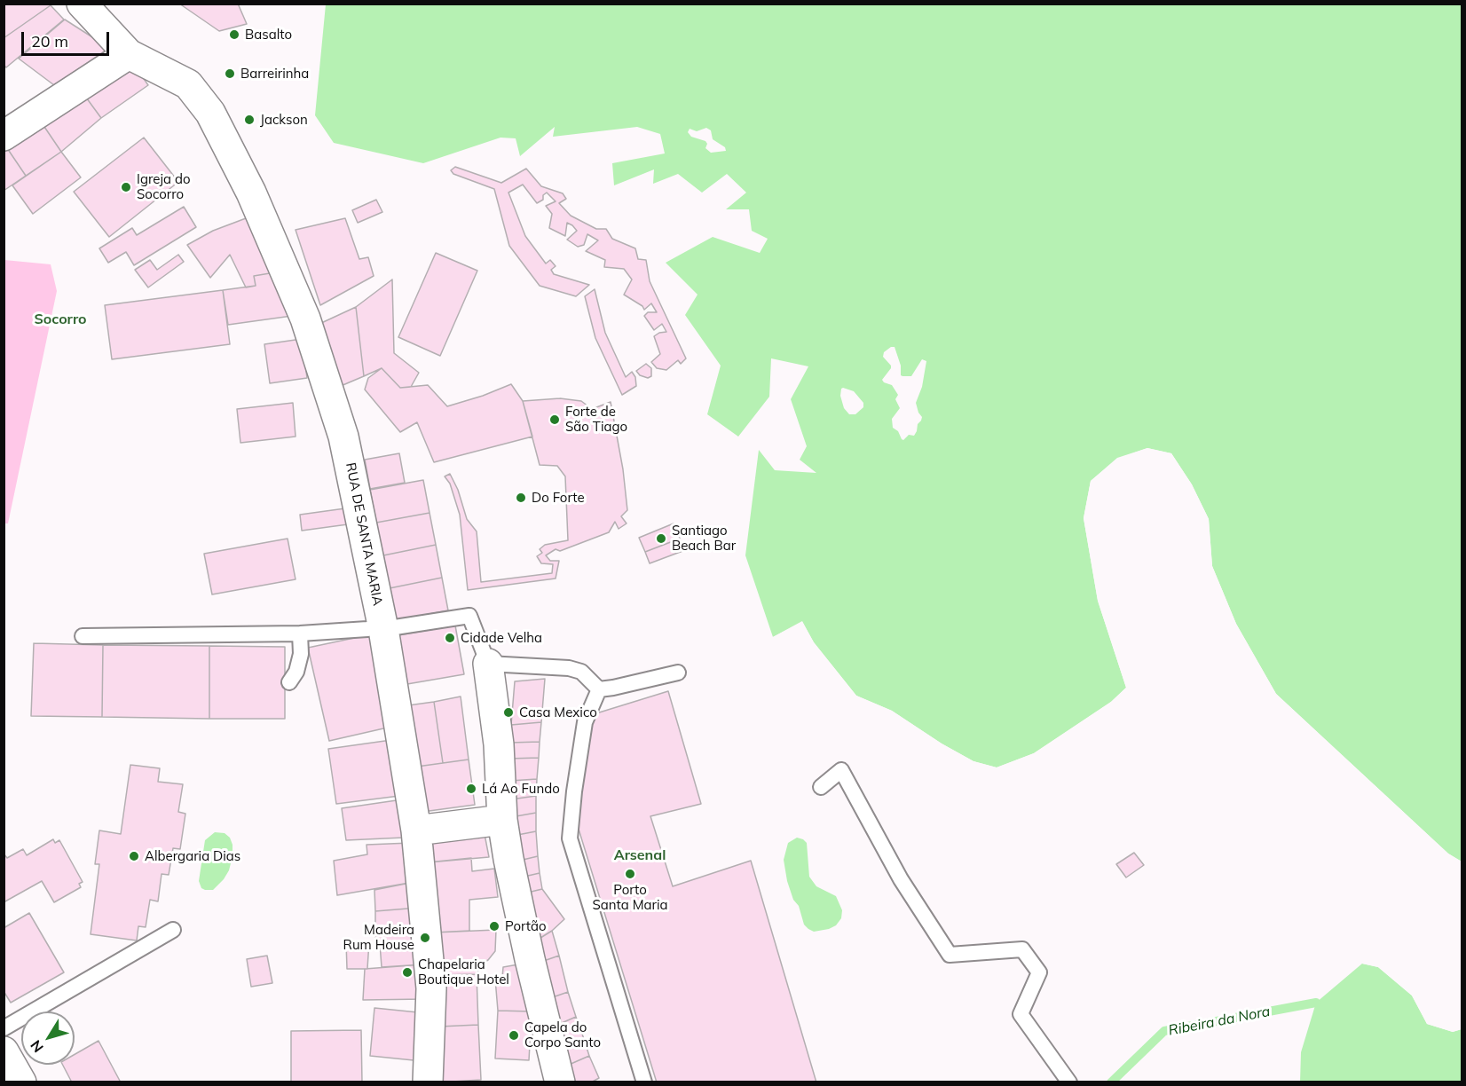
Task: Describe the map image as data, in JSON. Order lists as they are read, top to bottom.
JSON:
{
  "streets": {
    "street": ["RUA DE SANTA MARIA"]
  },
  "districts": ["Socorro", "Arsenal"],
  "water": ["Ribeira da Nora"],
  "places": [
    "Basalto",
    "Barreirinha",
    "Jackson",
    "Igreja do Socorro",
    "Forte de São Tiago",
    "Do Forte",
    "Santiago Beach Bar",
    "Cidade Velha",
    "Casa Mexico",
    "Lá Ao Fundo",
    "Albergaria Dias",
    "Porto Santa Maria",
    "Portão",
    "Madeira Rum House",
    "Chapelaria Boutique Hotel",
    "Capela do Corpo Santo"
  ],
  "scale_bar": "20 m",
  "north": "bottom left"
}
